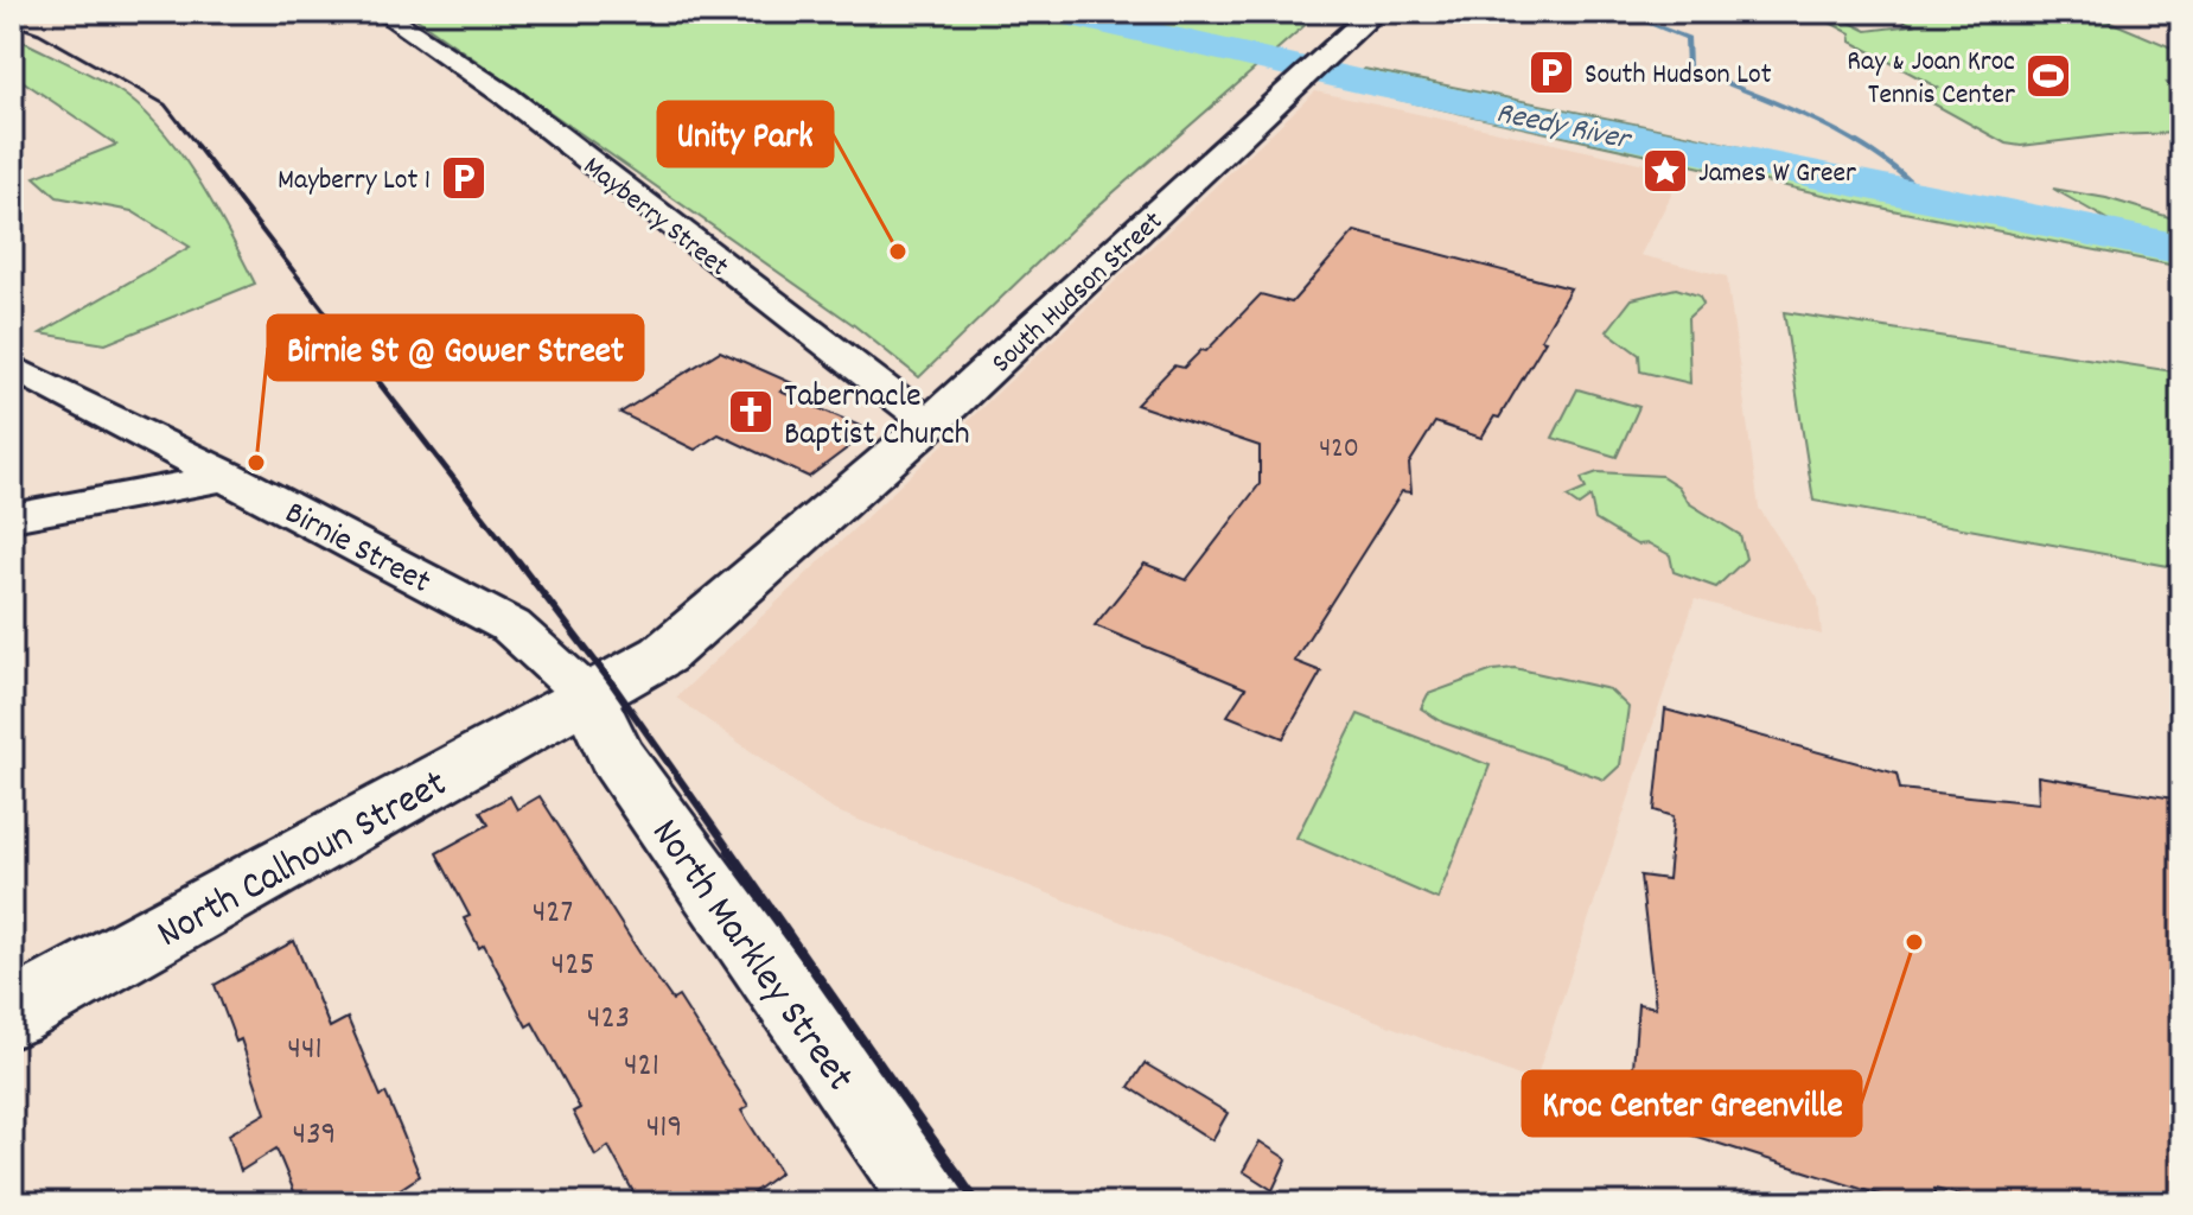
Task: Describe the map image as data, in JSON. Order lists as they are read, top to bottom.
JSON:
{
  "streets": {
    "street": [
      "Mayberry Street",
      "South Hudson Street",
      "Birnie Street",
      "North Calhoun Street",
      "North Markley Street"
    ]
  },
  "crossings": [
    ["Mayberry Street", "South Hudson Street"],
    ["South Hudson Street", "Birnie Street"],
    ["South Hudson Street", "North Calhoun Street"],
    ["South Hudson Street", "North Markley Street"],
    ["Birnie Street", "North Calhoun Street"],
    ["Birnie Street", "North Markley Street"],
    ["North Calhoun Street", "North Markley Street"]
  ],
  "water": ["Reedy River"],
  "places": {
    "parking": ["South Hudson Lot", "Mayberry Lot 1"],
    "sports": ["Ray & Joan Kroc Tennis Center"],
    "place": ["James W Greer"],
    "other": ["Unity Park", "Birnie St @ Gower Street", "Kroc Center Greenville"],
    "church": ["Tabernacle Baptist Church"]
  },
  "house_numbers": [
    "420",
    "427",
    "425",
    "423",
    "441",
    "421",
    "419",
    "439"
  ]
}
